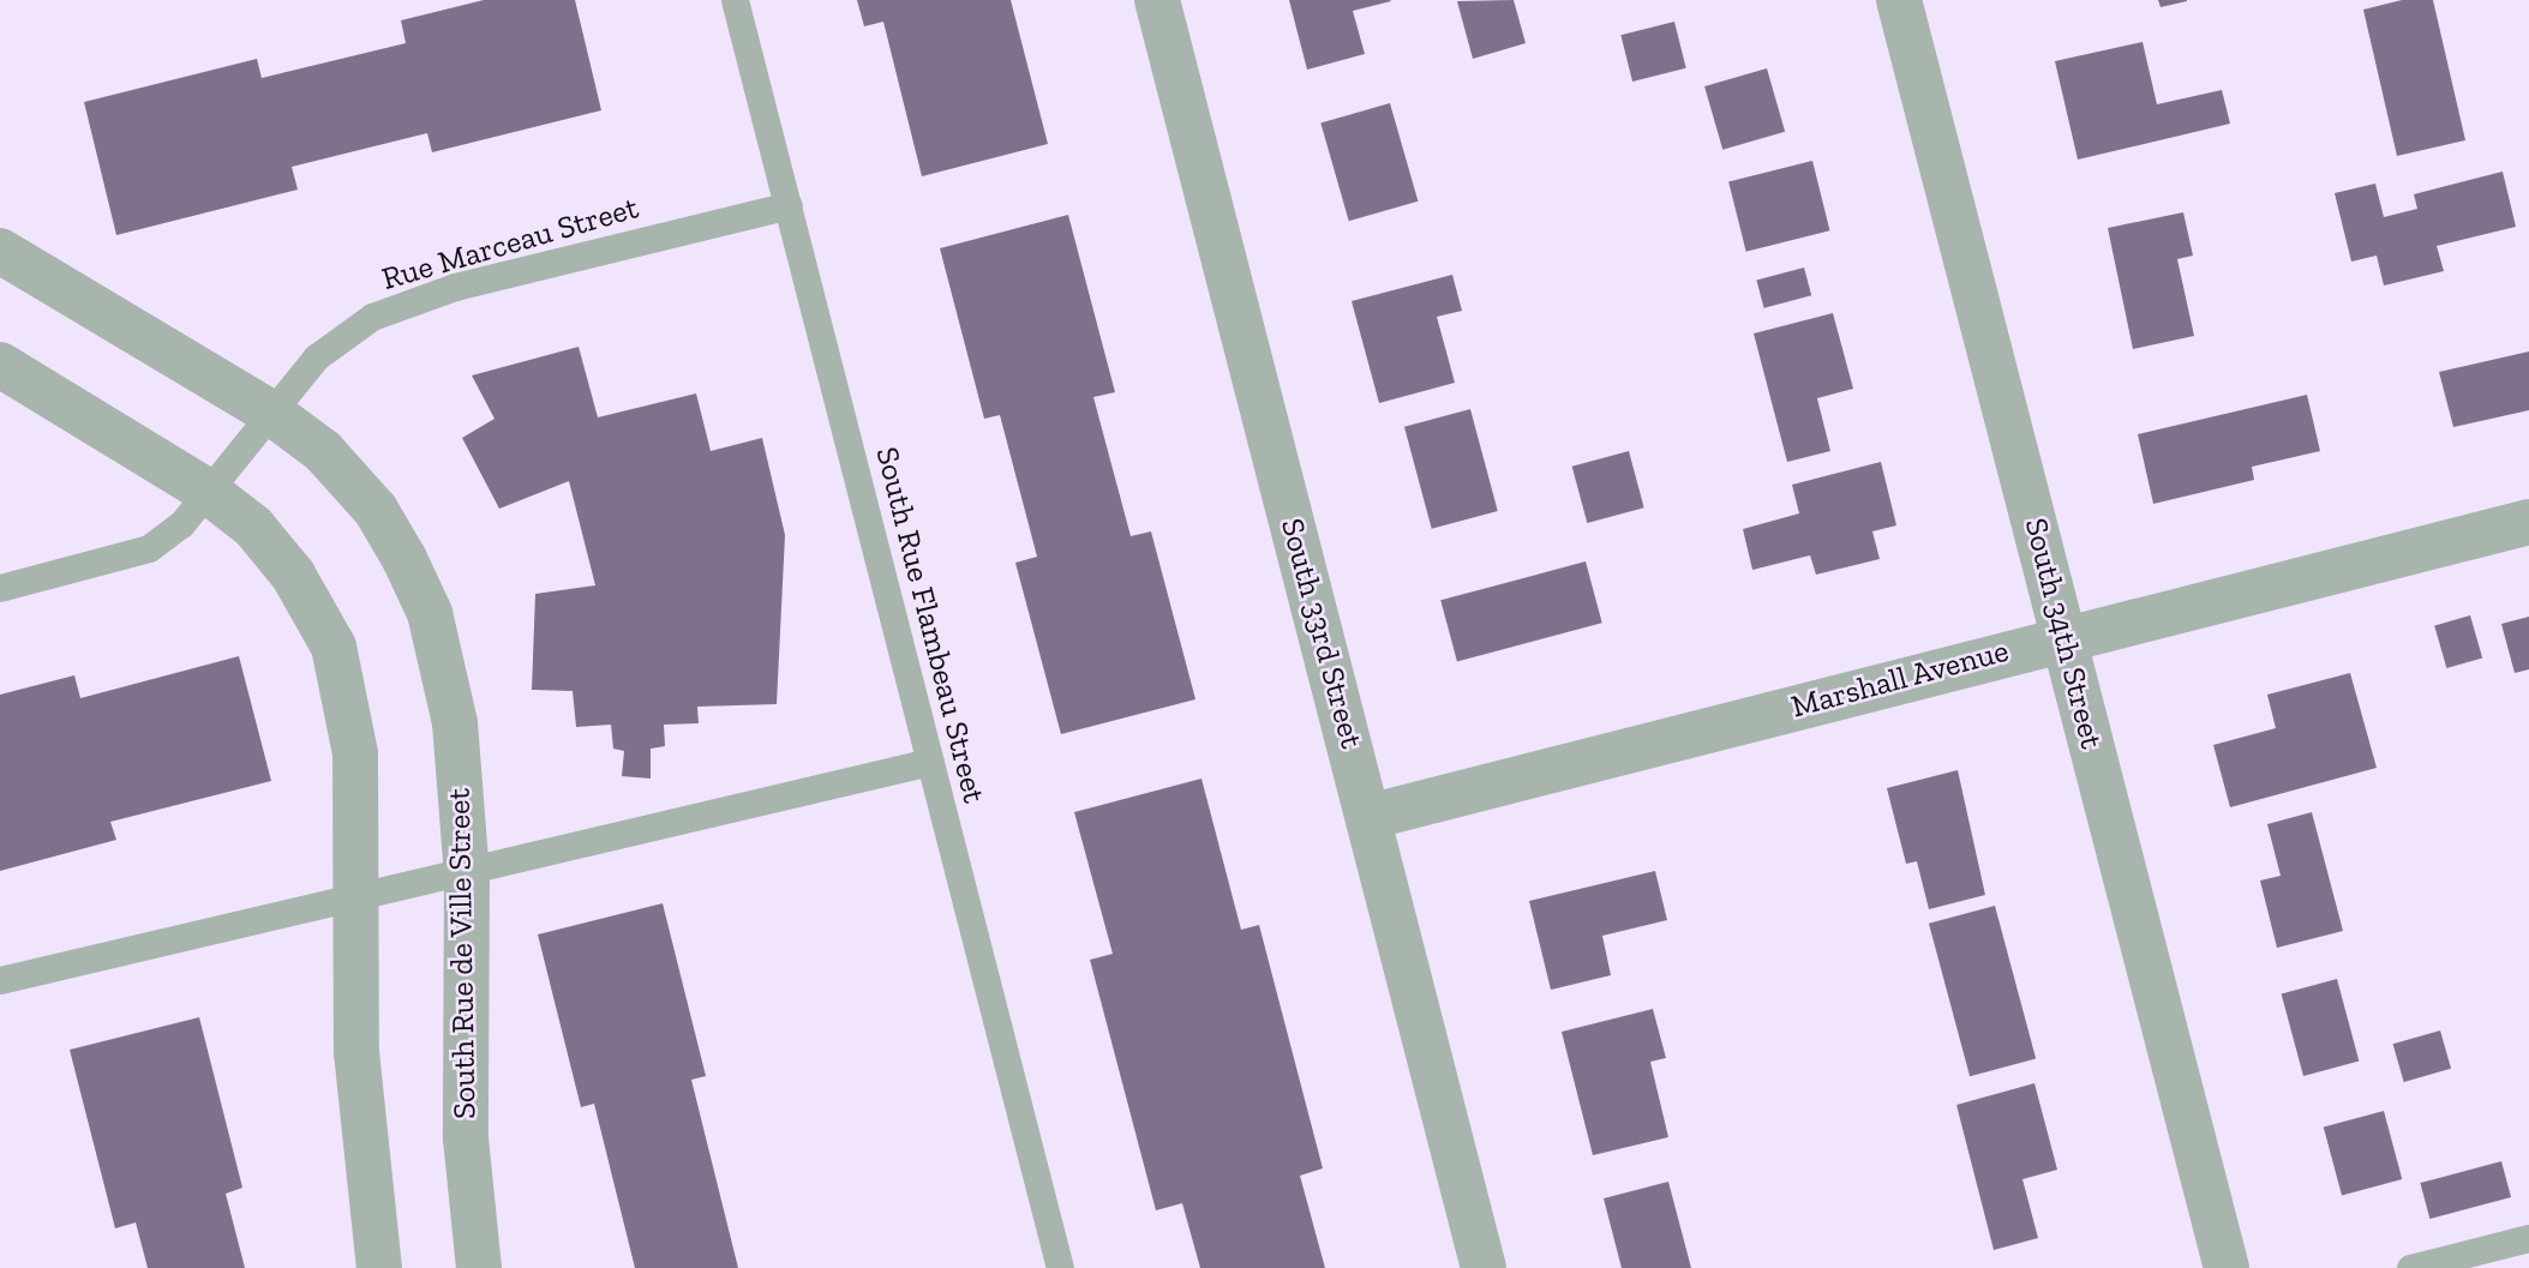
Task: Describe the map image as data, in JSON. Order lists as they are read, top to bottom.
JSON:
{
  "streets": {
    "street": [
      "South 33rd Street",
      "South 34th Street",
      "Marshall Avenue",
      "South Rue de Ville Street"
    ],
    "lane": ["Rue Marceau Street", "South Rue Flambeau Street"]
  },
  "crossings": [
    ["Rue Marceau Street", "South Rue Flambeau Street"],
    ["Rue Marceau Street", "South Rue de Ville Street"],
    ["South 33rd Street", "Marshall Avenue"],
    ["South 34th Street", "Marshall Avenue"]
  ]
}
